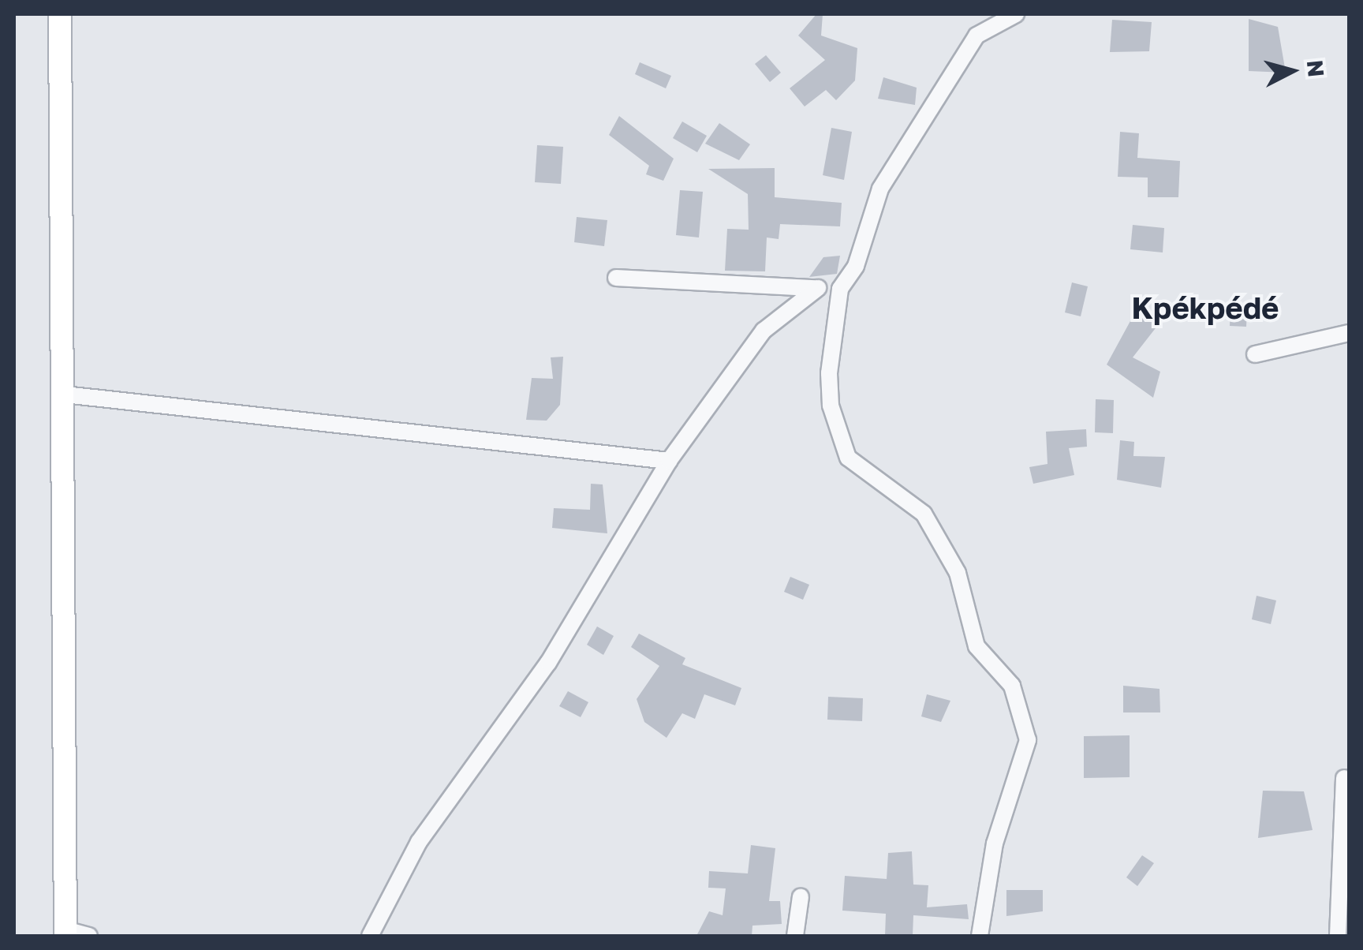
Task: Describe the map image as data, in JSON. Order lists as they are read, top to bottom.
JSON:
{
  "districts": ["Kpékpédé"],
  "north": "right"
}
